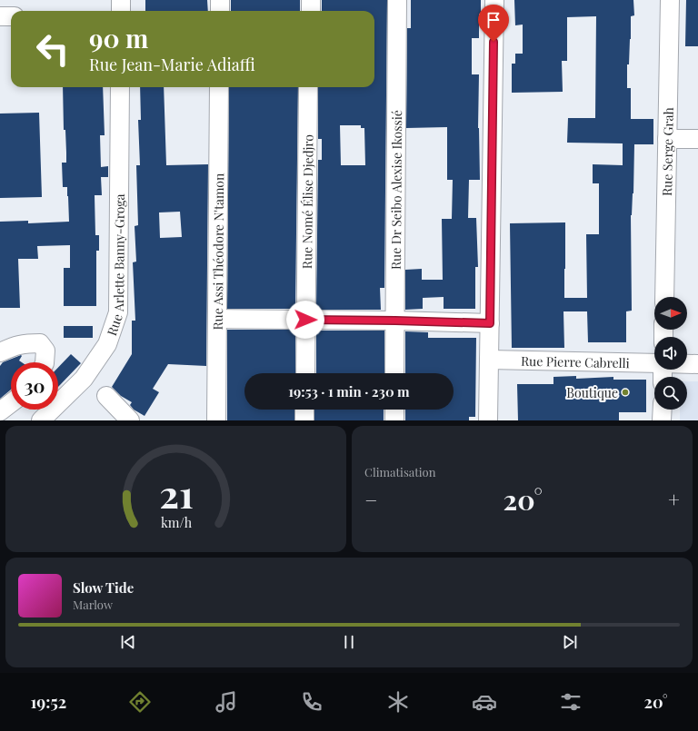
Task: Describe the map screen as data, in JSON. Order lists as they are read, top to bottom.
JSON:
{
  "streets": {
    "street": [
      "Rue Serge Grah",
      "Rue Dr Seibo Alexise Ikossié",
      "Rue Nomé Élise Djedjro",
      "Rue Assi Théodore N'tamon",
      "Rue Arlette Banny-Groga",
      "Rue Pierre Cabrelli"
    ]
  },
  "places": ["Boutique"],
  "north": "right",
  "page": {
    "turn": ["90 m", "Rue Jean-Marie Adiaffi"],
    "limit": "30",
    "trip": "19:53 · 1 min · 230 m",
    "tile": "Climatisation",
    "heat": ["−", "20°", "+"],
    "song": ["Slow Tide", "Marlow"],
    "tabs": ["19:52", "20°"],
    "gauge": ["21", "km/h"]
  }
}
